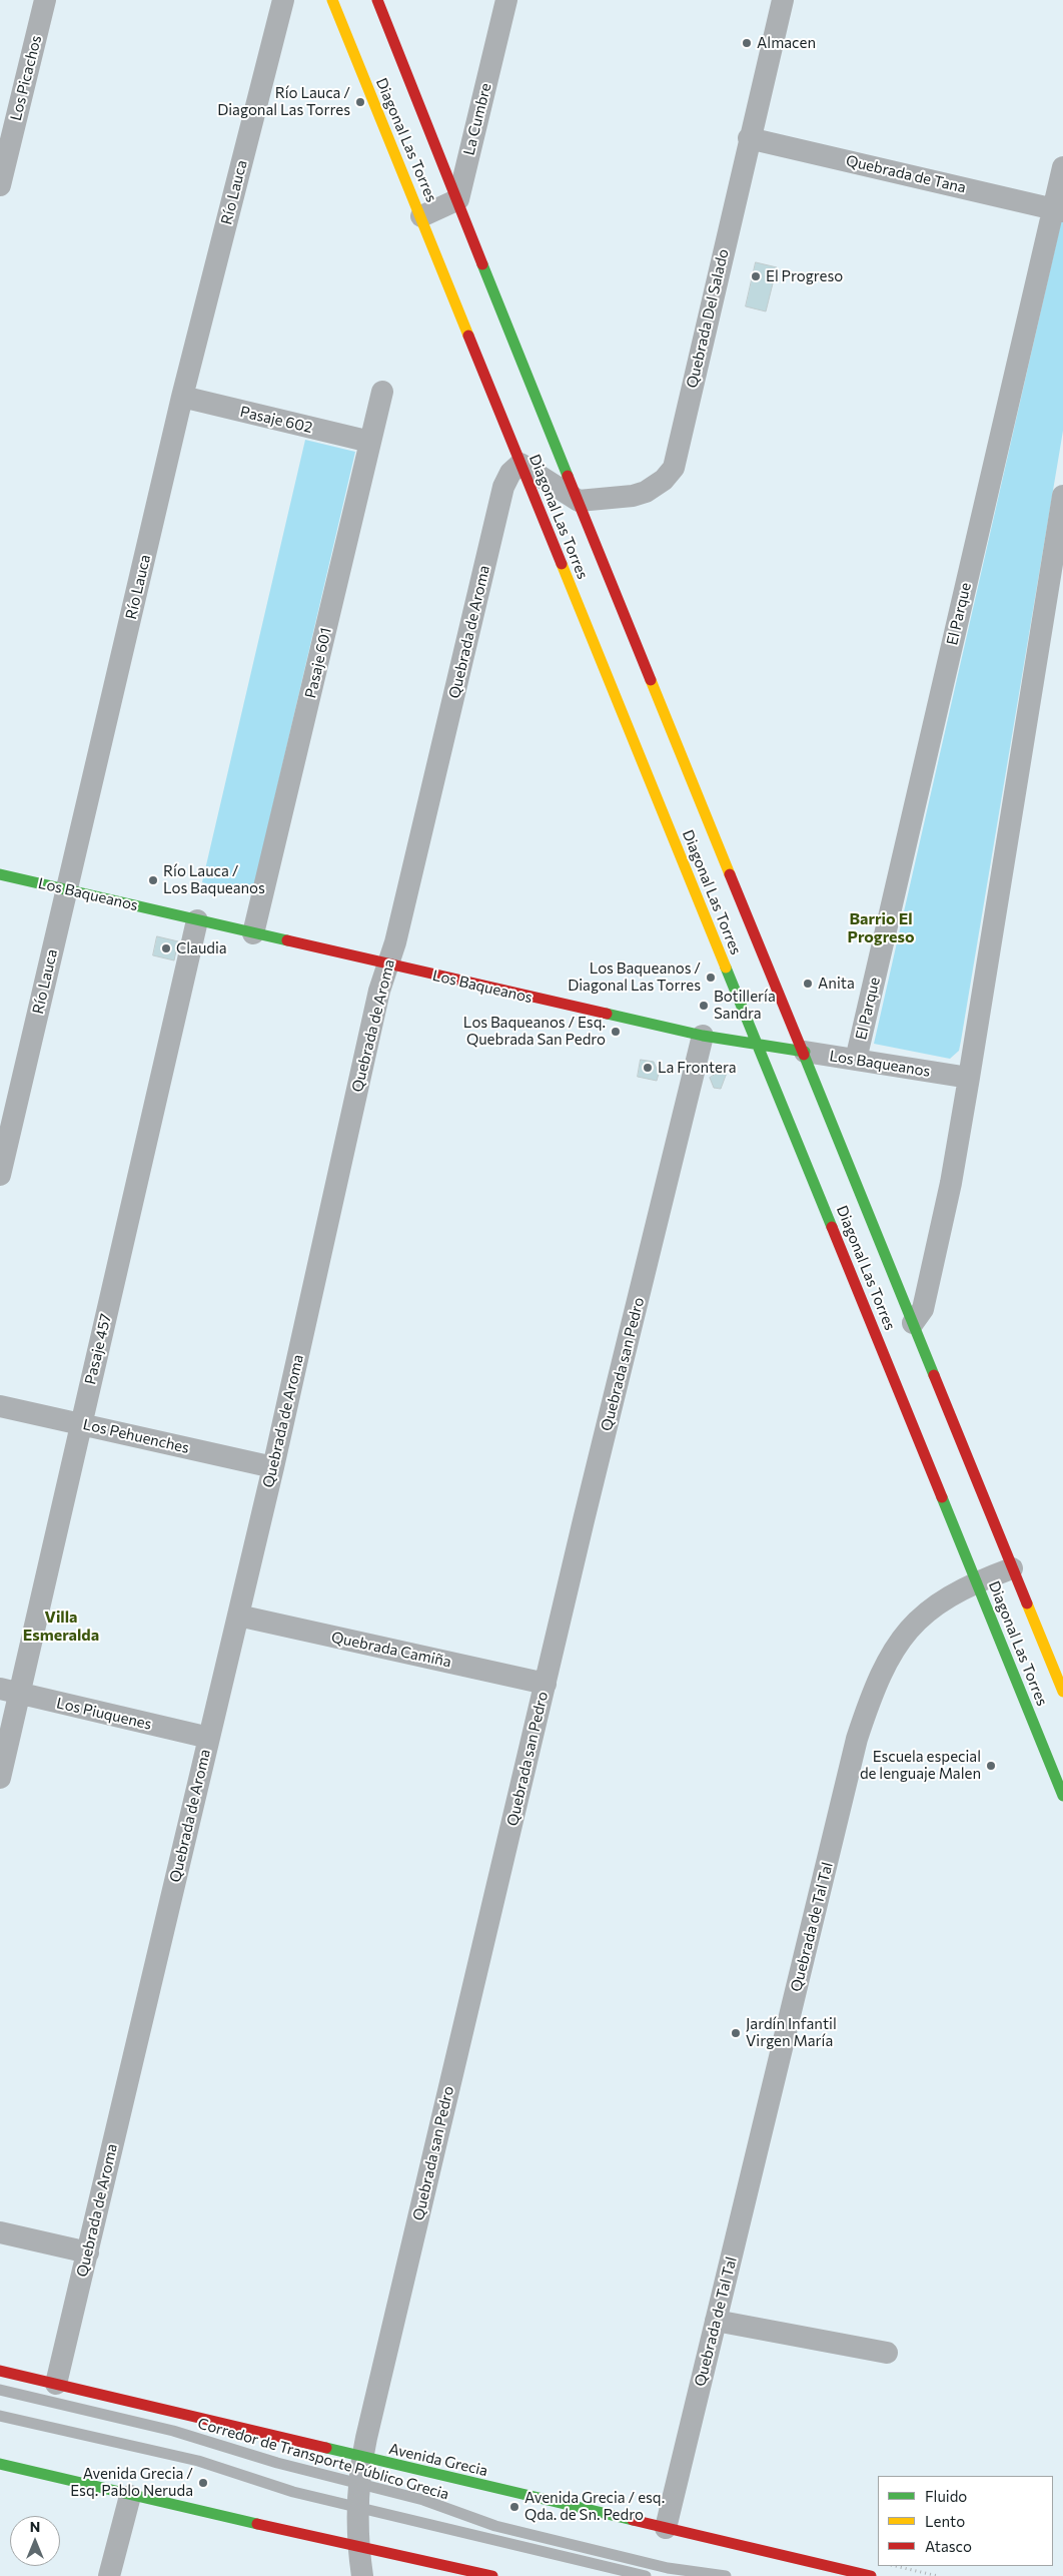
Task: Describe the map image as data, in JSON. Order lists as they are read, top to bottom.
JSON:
{
  "streets": {
    "main road": ["Diagonal Las Torres", "Los Baqueanos", "Avenida Grecia"],
    "street": [
      "Los Picachos",
      "La Cumbre",
      "Quebrada de Tana",
      "Río Lauca",
      "Quebrada Del Salado",
      "Pasaje 602",
      "El Parque",
      "Quebrada de Aroma",
      "Pasaje 601",
      "Pasaje 457",
      "Quebrada san Pedro",
      "Los Pehuenches",
      "Quebrada Camiña",
      "Los Piuquenes",
      "Quebrada de Tal Tal"
    ],
    "lane": ["Corredor de Transporte Público Grecia"]
  },
  "crossings": [
    ["La Cumbre", "Diagonal Las Torres"],
    ["Diagonal Las Torres", "Quebrada Del Salado"],
    ["Diagonal Las Torres", "Quebrada de Aroma"],
    ["Diagonal Las Torres", "Los Baqueanos"],
    ["Diagonal Las Torres", "Quebrada de Tal Tal"],
    ["Quebrada de Tana", "Quebrada Del Salado"],
    ["Quebrada de Tana", "El Parque"],
    ["Río Lauca", "Pasaje 602"],
    ["Río Lauca", "Los Baqueanos"],
    ["Pasaje 602", "Pasaje 601"],
    ["El Parque", "Los Baqueanos"],
    ["Quebrada de Aroma", "Los Baqueanos"],
    ["Quebrada de Aroma", "Los Pehuenches"],
    ["Quebrada de Aroma", "Quebrada Camiña"],
    ["Quebrada de Aroma", "Los Piuquenes"],
    ["Quebrada de Aroma", "Avenida Grecia"],
    ["Pasaje 601", "Los Baqueanos"],
    ["Los Baqueanos", "Pasaje 457"],
    ["Los Baqueanos", "Quebrada san Pedro"],
    ["Pasaje 457", "Los Pehuenches"],
    ["Pasaje 457", "Los Piuquenes"],
    ["Quebrada san Pedro", "Quebrada Camiña"],
    ["Quebrada san Pedro", "Corredor de Transporte Público Grecia"],
    ["Quebrada san Pedro", "Avenida Grecia"],
    ["Quebrada de Tal Tal", "Avenida Grecia"]
  ],
  "districts": ["Barrio El Progreso", "Villa Esmeralda"],
  "places": [
    "Almacen",
    "Río Lauca / Diagonal Las Torres",
    "El Progreso",
    "Río Lauca / Los Baqueanos",
    "Claudia",
    "Los Baqueanos / Diagonal Las Torres",
    "Anita",
    "Botillería Sandra",
    "Los Baqueanos / Esq. Quebrada San Pedro",
    "La Frontera",
    "Escuela especial de lenguaje Malen",
    "Jardín Infantil Virgen María",
    "Avenida Grecia / Esq. Pablo Neruda",
    "Avenida Grecia / esq. Qda. de Sn. Pedro"
  ],
  "legend": ["Fluido", "Lento", "Atasco"],
  "north": "top"
}
